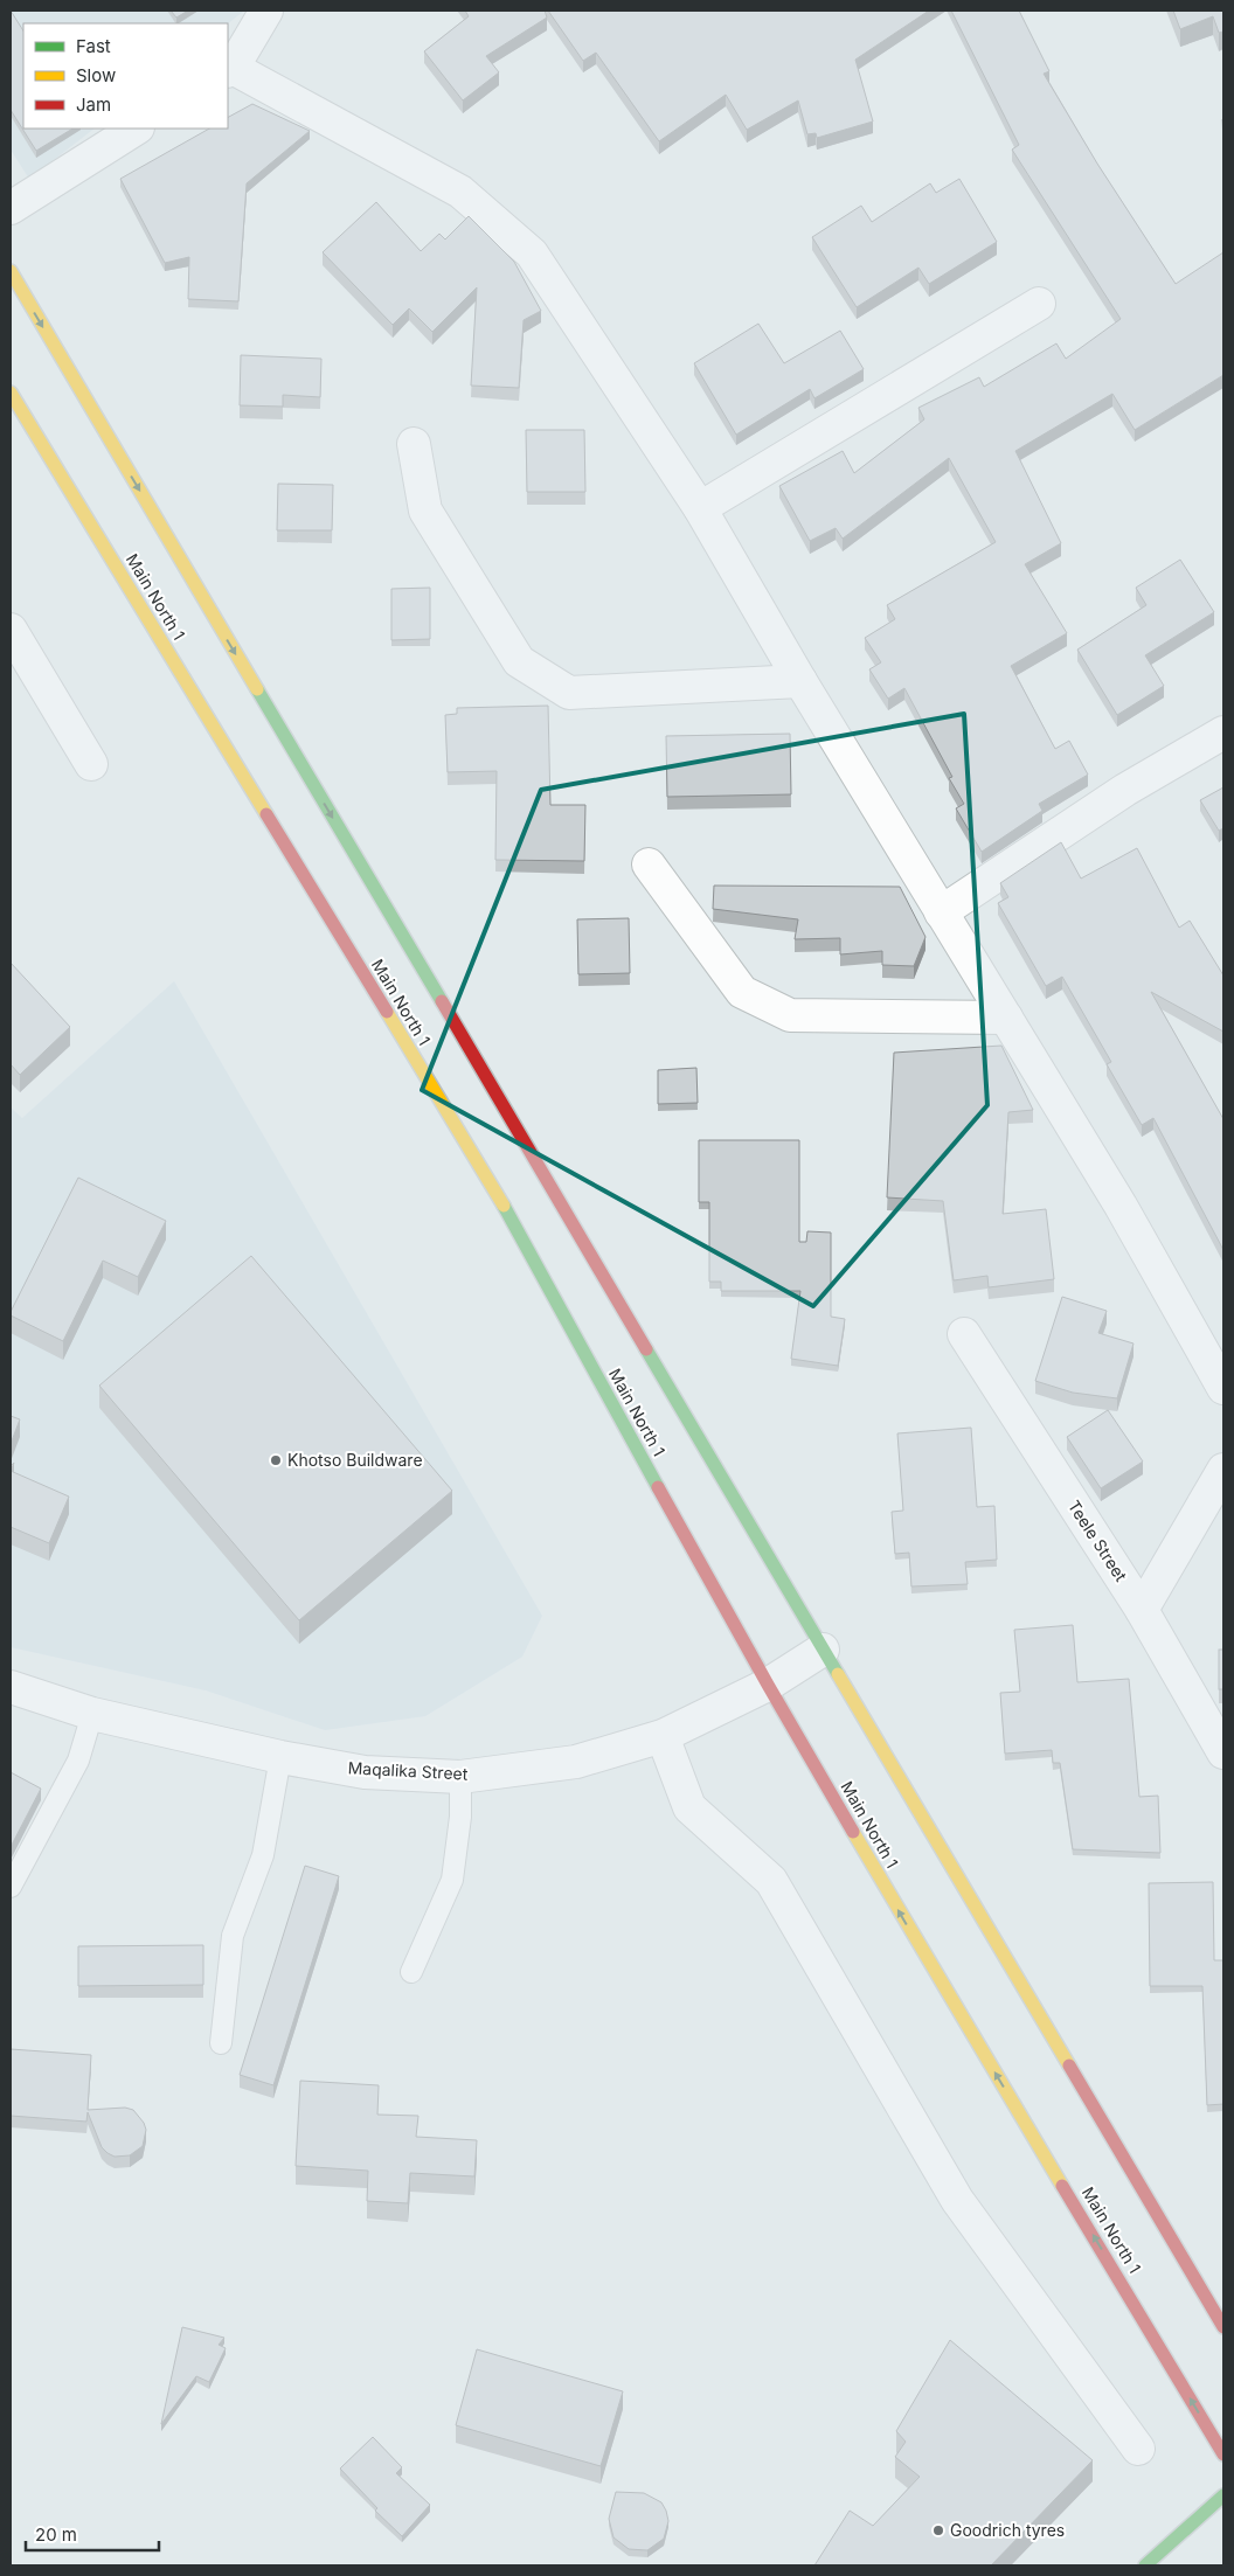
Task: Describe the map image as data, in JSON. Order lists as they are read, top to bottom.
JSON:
{
  "streets": {
    "main road": ["Main North 1"],
    "street": ["Teele Street", "Maqalika Street"]
  },
  "crossings": [
    ["Main North 1", "Maqalika Street"]
  ],
  "places": ["Khotso Buildware", "Goodrich tyres"],
  "legend": ["Fast", "Slow", "Jam"],
  "scale_bar": "20 m"
}
